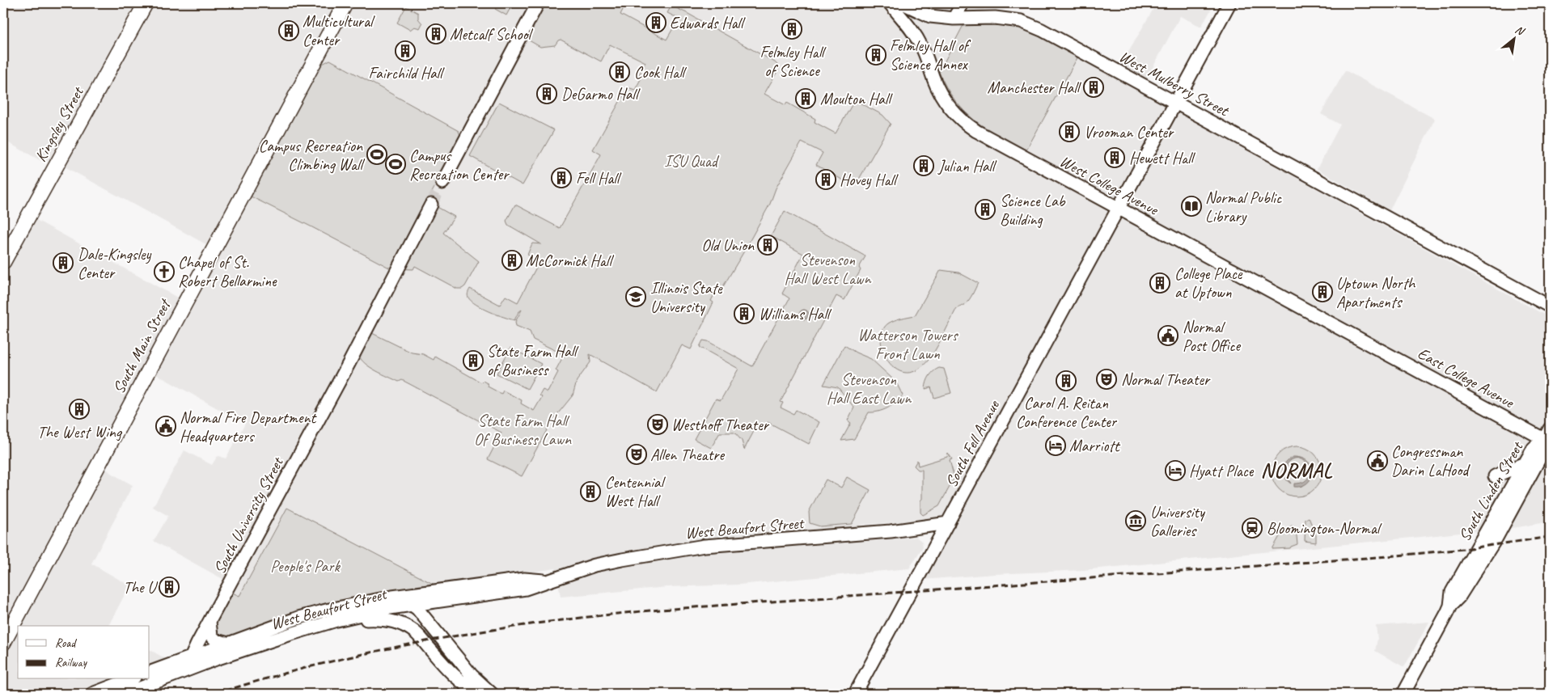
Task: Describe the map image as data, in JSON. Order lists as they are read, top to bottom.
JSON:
{
  "streets": {
    "main road": [
      "West Mulberry Street",
      "Kingsley Street",
      "West College Avenue",
      "South Main Street",
      "East College Avenue",
      "South Fell Avenue",
      "South Linden Street",
      "South University Street",
      "West Beaufort Street"
    ]
  },
  "crossings": [
    ["West Mulberry Street", "South Fell Avenue"],
    ["West College Avenue", "East College Avenue"],
    ["West College Avenue", "South Fell Avenue"],
    ["East College Avenue", "South Linden Street"],
    ["South Fell Avenue", "West Beaufort Street"],
    ["South University Street", "West Beaufort Street"]
  ],
  "districts": ["NORMAL"],
  "parks": [
    "ISU Quad",
    "Stevenson Hall West Lawn",
    "Watterson Towers Front Lawn",
    "Stevenson Hall East Lawn",
    "State Farm Hall Of Business Lawn",
    "People's Park"
  ],
  "places": {
    "building": [
      "Edwards Hall",
      "Felmley Hall of Science",
      "Multicultural Center",
      "Metcalf School",
      "Fairchild Hall",
      "Felmley Hall of Science Annex",
      "Cook Hall",
      "Manchester Hall",
      "DeGarmo Hall",
      "Moulton Hall",
      "Vrooman Center",
      "Hewett Hall",
      "Julian Hall",
      "Fell Hall",
      "Hovey Hall",
      "Science Lab Building",
      "Old Union",
      "McCormick Hall",
      "Dale-Kingsley Center",
      "College Place at Uptown",
      "Uptown North Apartments",
      "Williams Hall",
      "State Farm Hall of Business",
      "Carol A. Reitan Conference Center",
      "The West Wing",
      "Centennial West Hall",
      "The U"
    ],
    "sports": ["Campus Recreation Climbing Wall", "Campus Recreation Center"],
    "library": ["Normal Public Library"],
    "church": ["Chapel of St. Robert Bellarmine"],
    "school or university": ["Illinois State University"],
    "public building": ["Normal Post Office", "Normal Fire Department Headquarters", "Congressman Darin LaHood"],
    "theatre": ["Normal Theater", "Westhoff Theater", "Allen Theatre"],
    "hotel": ["Marriott", "Hyatt Place"],
    "museum": ["University Galleries"],
    "station": ["Bloomington-Normal"]
  },
  "legend": ["Road", "Railway"],
  "north": "top right"
}
